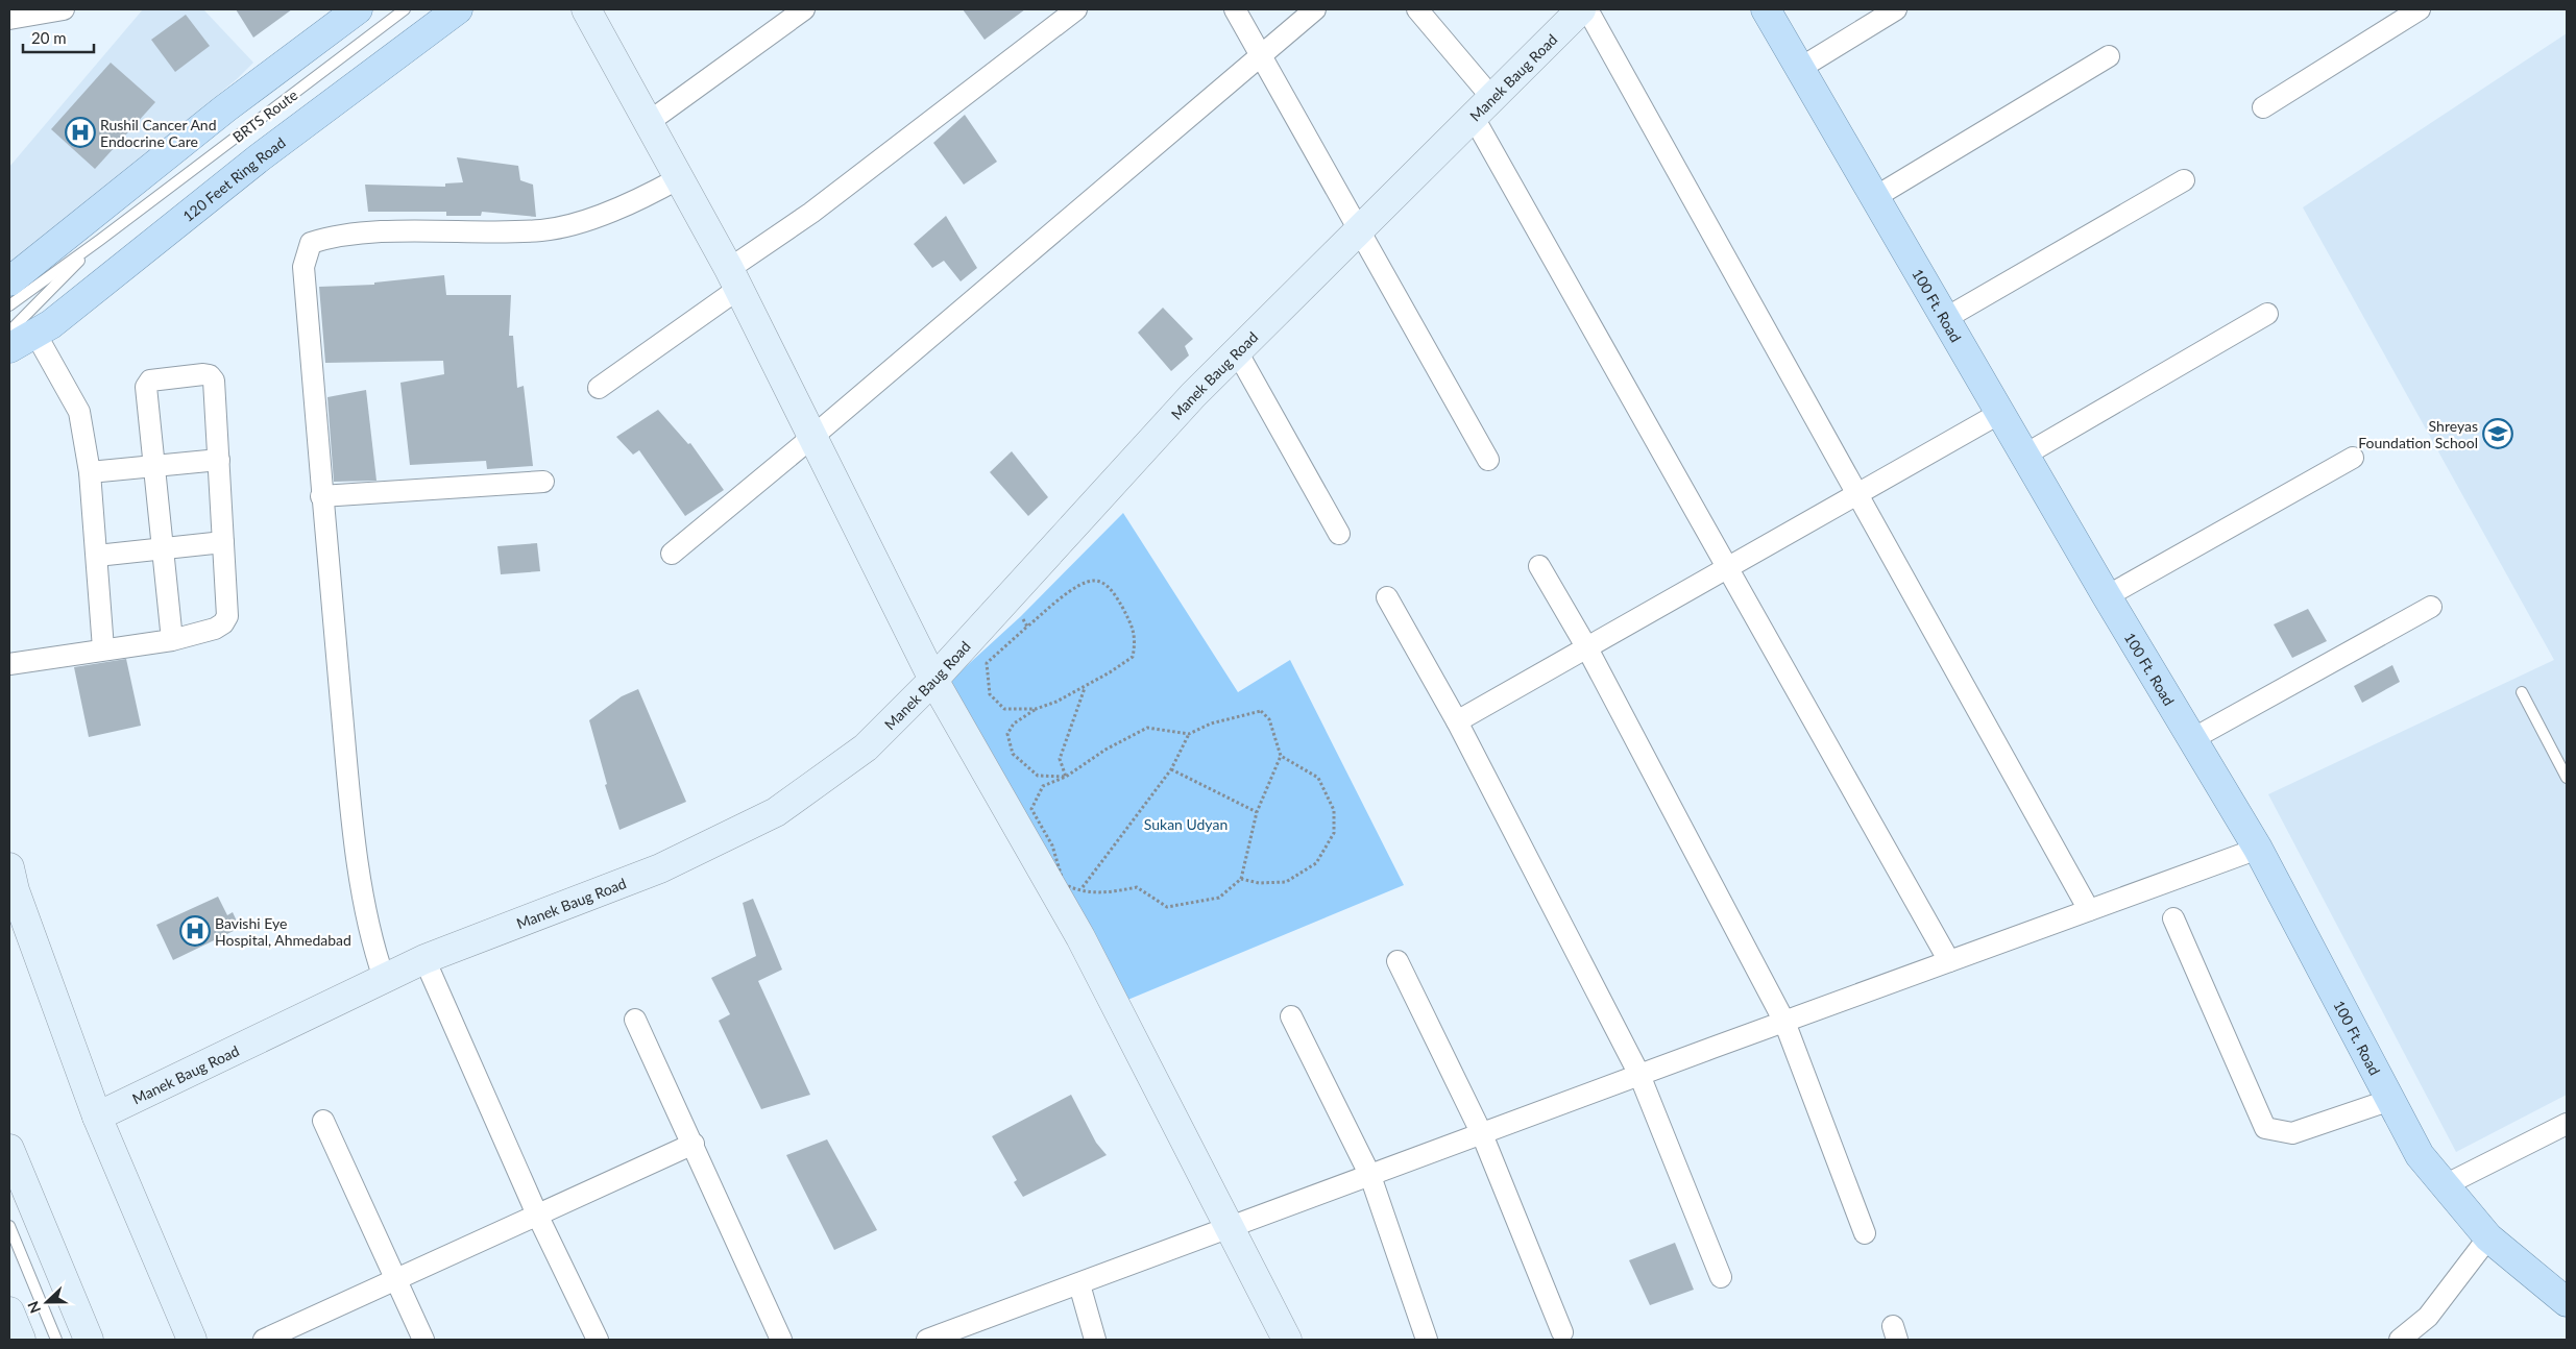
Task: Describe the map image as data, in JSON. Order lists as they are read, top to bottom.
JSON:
{
  "streets": {
    "main road": ["120 Feet Ring Road", "100 Ft. Road"],
    "street": ["Manek Baug Road"],
    "lane": ["BRTS Route"]
  },
  "crossings": [
    ["BRTS Route", "120 Feet Ring Road"]
  ],
  "parks": ["Sukan Udyan"],
  "places": {
    "hospital": ["Rushil Cancer And Endocrine Care", "Bavishi Eye Hospital, Ahmedabad"],
    "school or university": ["Shreyas Foundation School"]
  },
  "scale_bar": "20 m",
  "north": "left"
}
